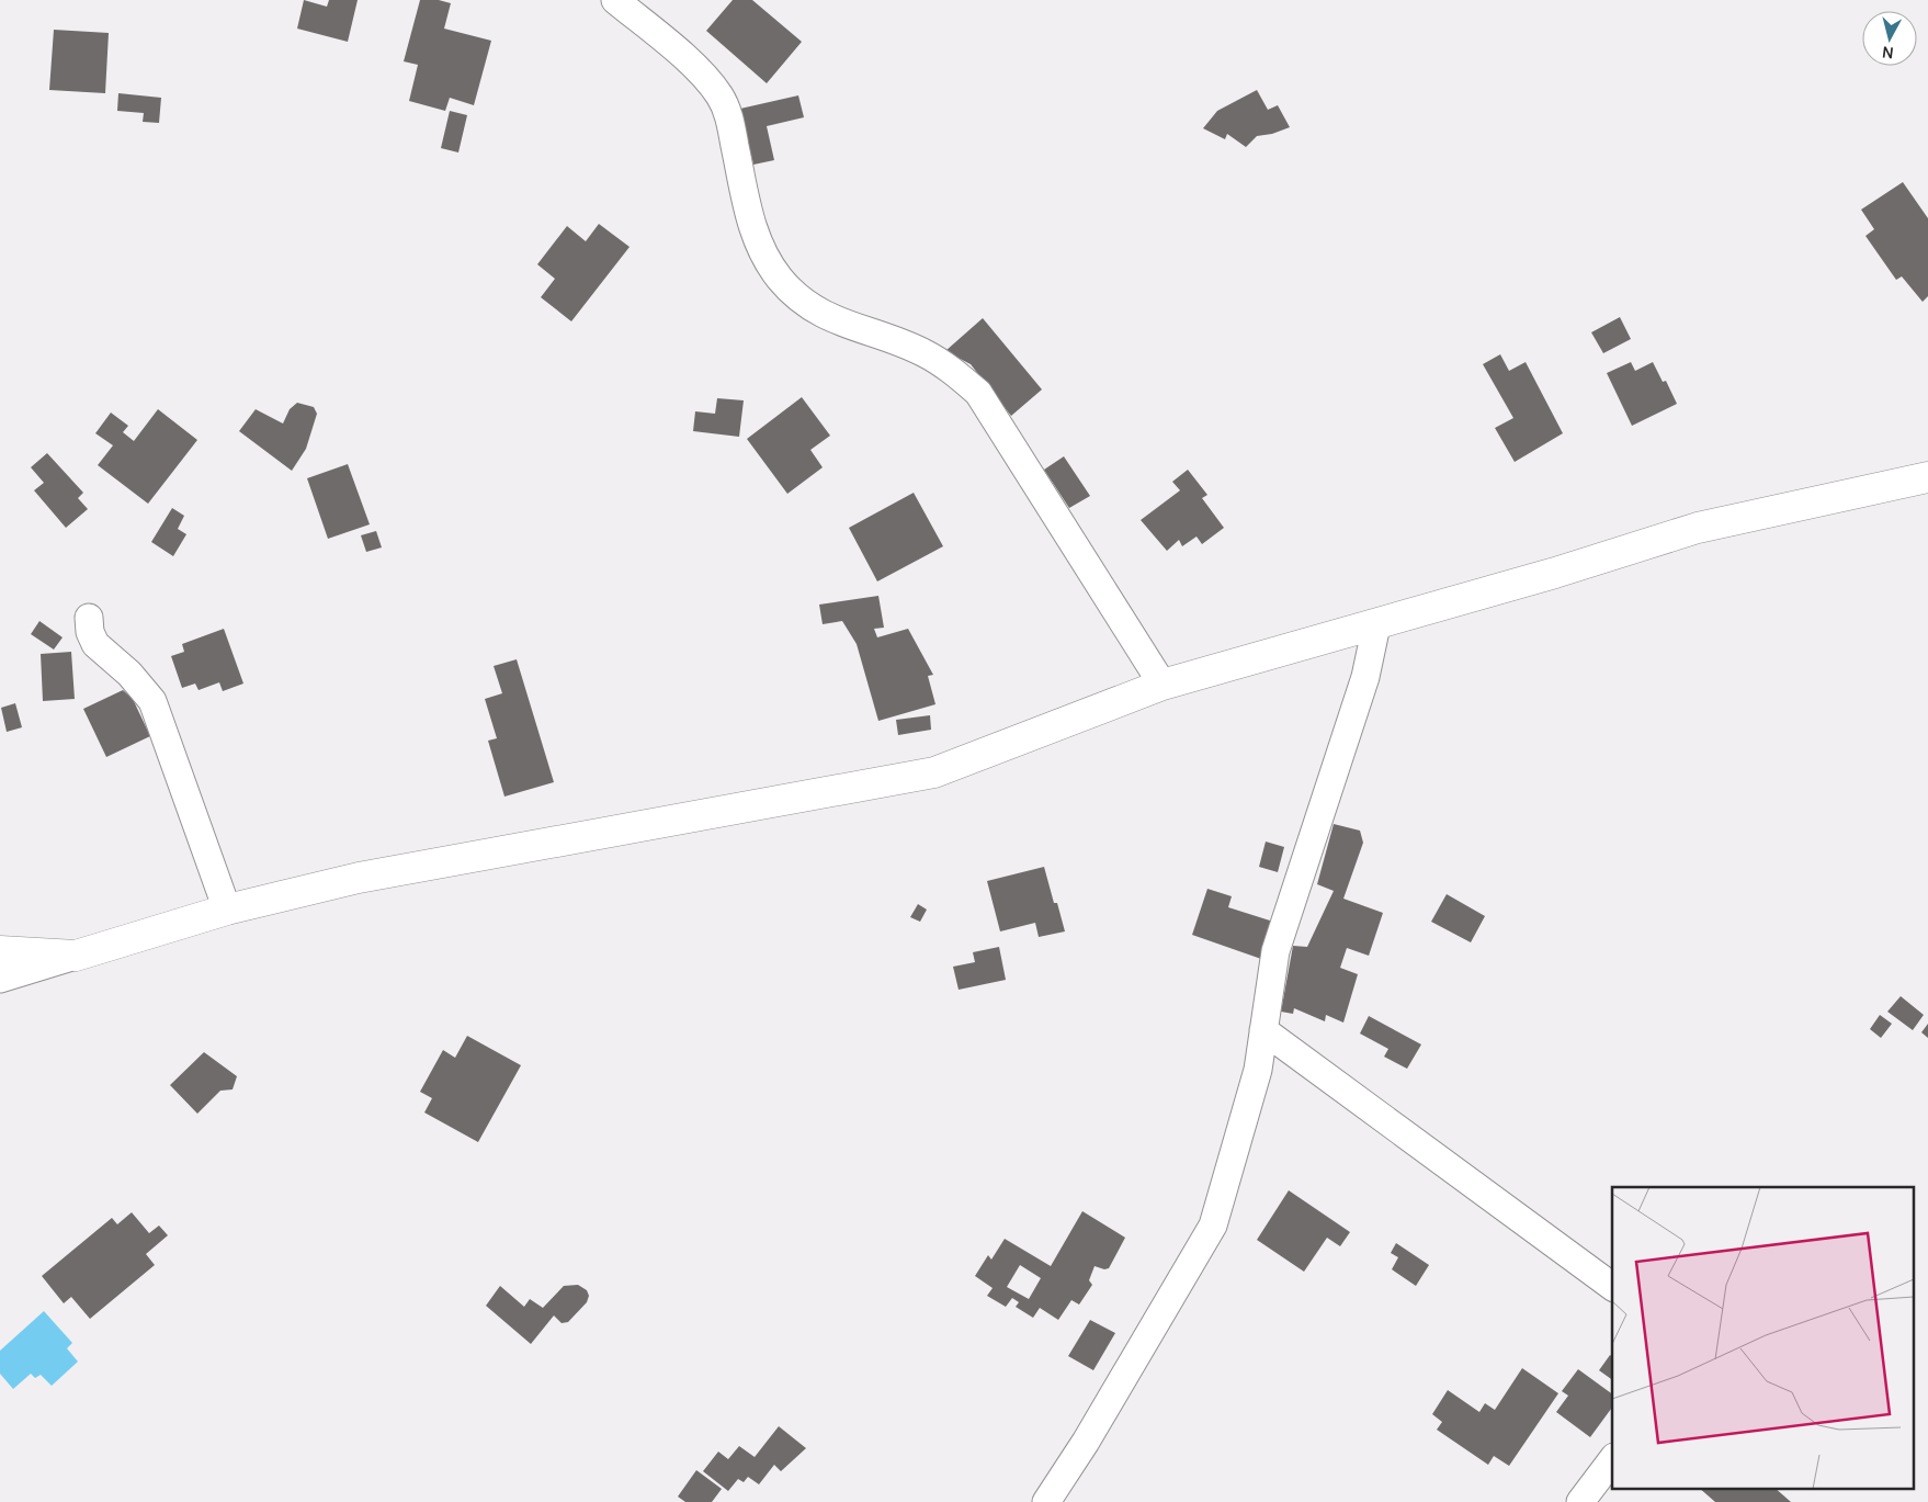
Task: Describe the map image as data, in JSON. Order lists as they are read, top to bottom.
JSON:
{
  "north": "bottom"
}
